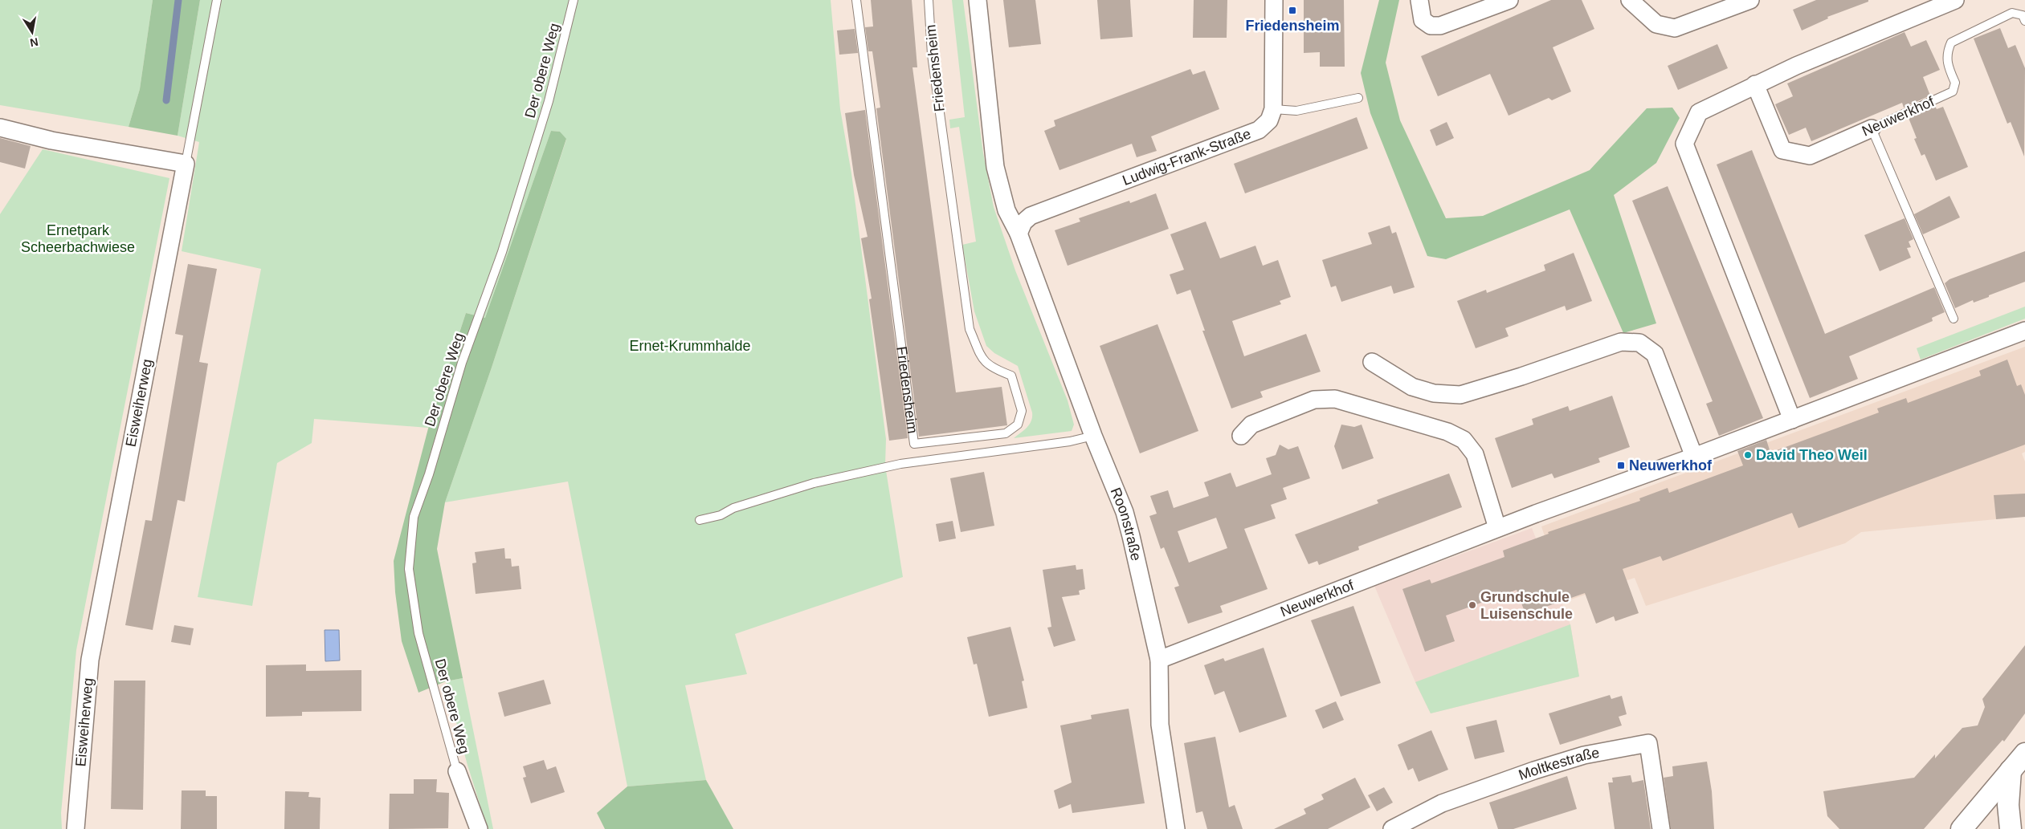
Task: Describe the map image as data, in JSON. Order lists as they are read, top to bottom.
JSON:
{
  "streets": {
    "street": [
      "Neuwerkhof",
      "Ludwig-Frank-Straße",
      "Eisweiherweg",
      "Roonstraße",
      "Moltkestraße"
    ],
    "lane": ["Friedensheim", "Der obere Weg"]
  },
  "crossings": [
    ["Neuwerkhof", "Roonstraße"],
    ["Ludwig-Frank-Straße", "Roonstraße"]
  ],
  "parks": ["Ernetpark Scheerbachwiese", "Ernet-Krummhalde"],
  "places": {
    "transit": ["Friedensheim", "Neuwerkhof"],
    "other": ["David Theo Weil", "Grundschule Luisenschule"]
  },
  "north": "bottom"
}
